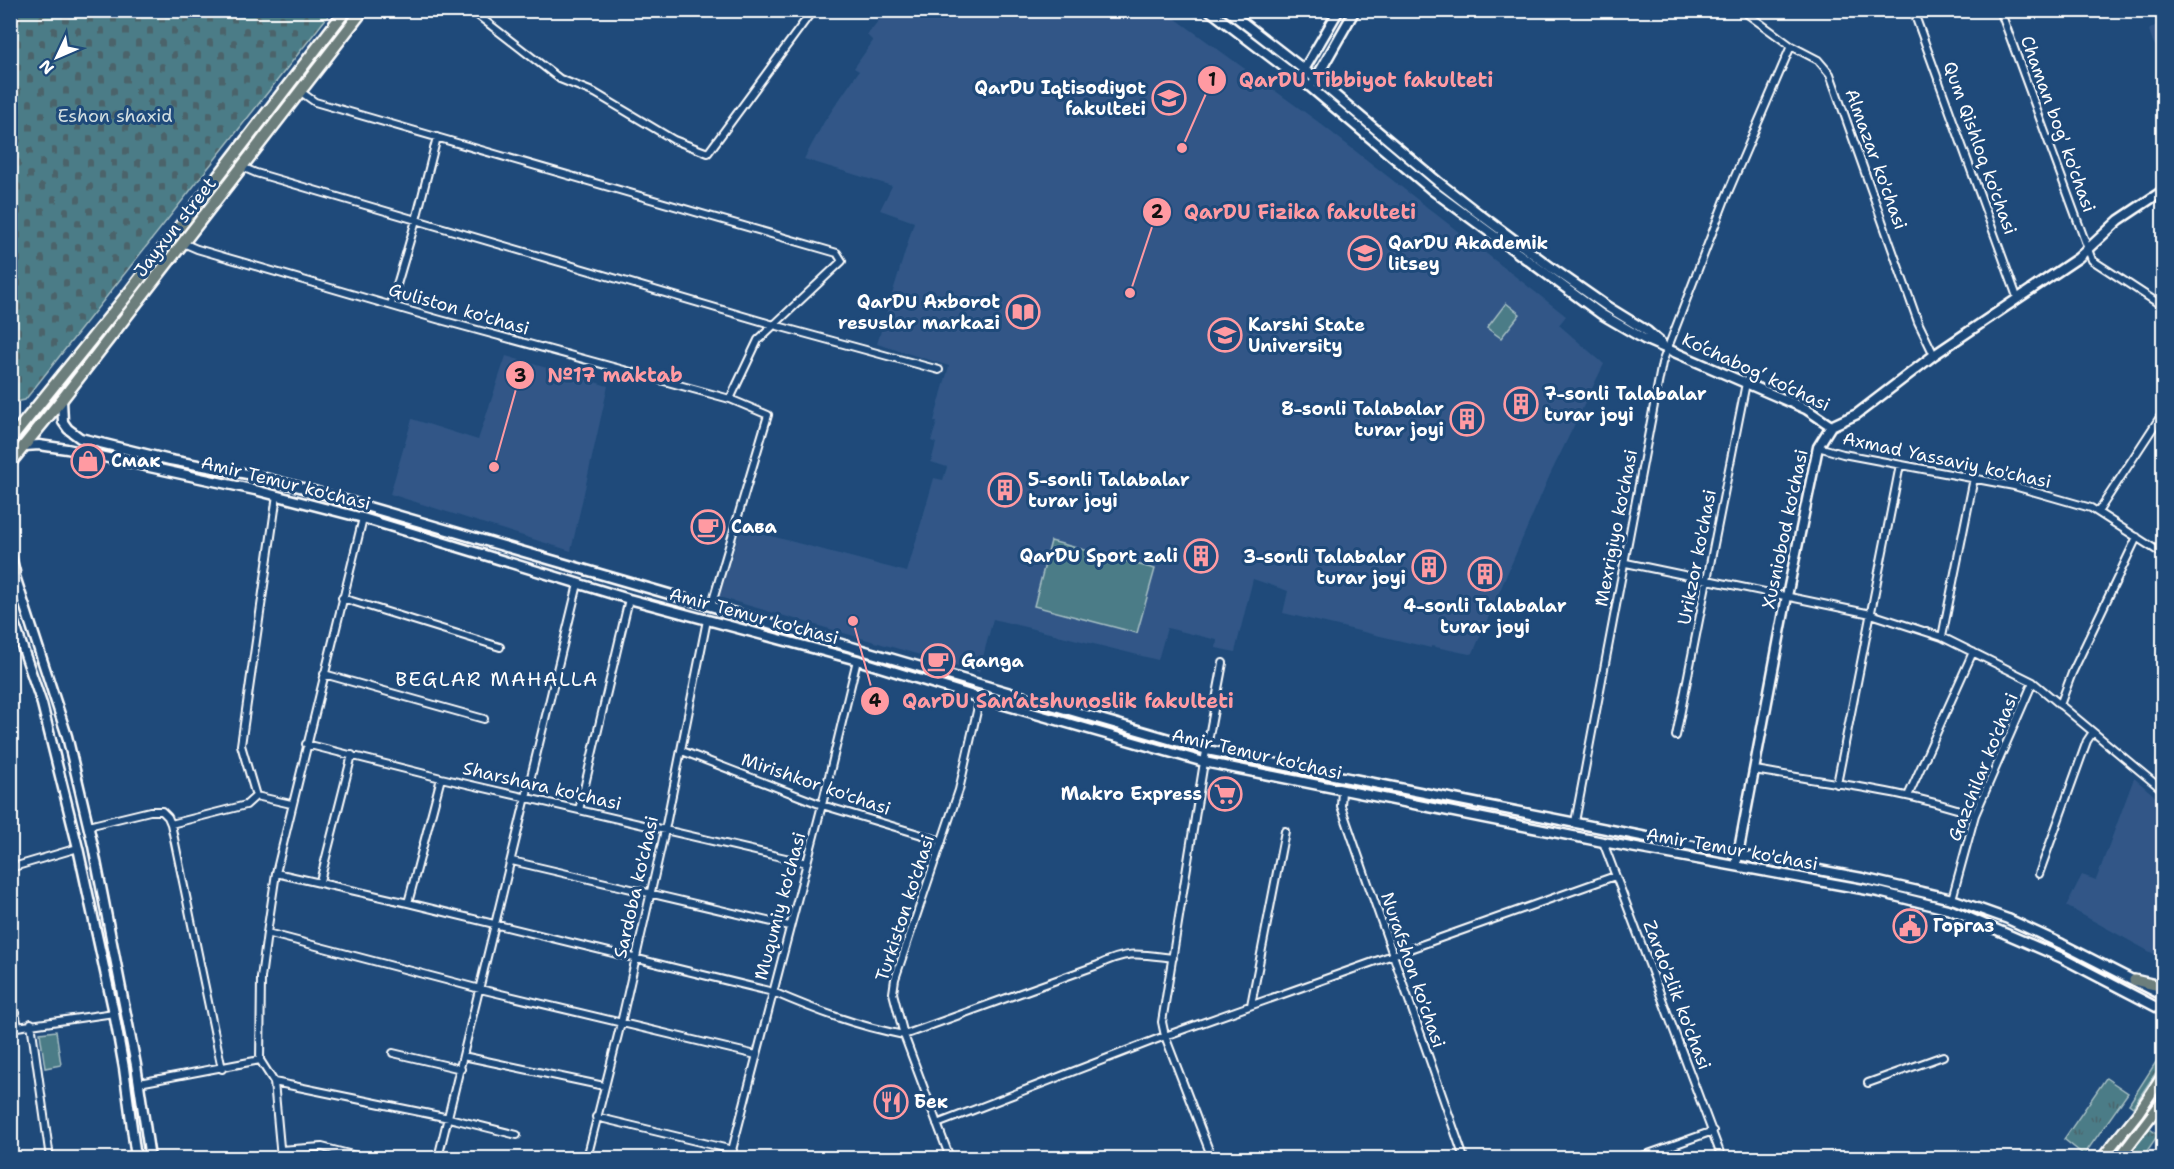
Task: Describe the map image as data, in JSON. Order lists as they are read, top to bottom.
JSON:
{
  "streets": {
    "highway": ["Jayxun street"],
    "main road": ["Ko‘chabog‘ ko‘chasi", "Amir Temur ko'chasi", "Xusniobod ko'chasi"],
    "street": [
      "Chaman bog' ko'chasi",
      "Qum Qishloq ko'chasi",
      "Almazar ko'chasi",
      "Guliston ko'chasi",
      "Axmad Yassaviy ko'chasi",
      "Mexrigiyo ko'chasi",
      "Urikzor ko'chasi",
      "Gazchilar ko'chasi",
      "Mirishkor ko'chasi",
      "Sharshara ko'chasi",
      "Sardoba ko'chasi",
      "Muqumiy ko'chasi",
      "Turkiston ko'chasi",
      "Nurafshon ko'chasi",
      "Zardo'zlik ko'chasi"
    ]
  },
  "crossings": [
    ["Almazar ko'chasi", "Mexrigiyo ko'chasi"],
    ["Jayxun street", "Guliston ko'chasi"],
    ["Jayxun street", "Amir Temur ko'chasi"],
    ["Guliston ko'chasi", "Amir Temur ko'chasi"],
    ["Ko‘chabog‘ ko‘chasi", "Mexrigiyo ko'chasi"],
    ["Ko‘chabog‘ ko‘chasi", "Xusniobod ko'chasi"],
    ["Ko‘chabog‘ ko‘chasi", "Urikzor ko'chasi"],
    ["Axmad Yassaviy ko'chasi", "Xusniobod ko'chasi"],
    ["Amir Temur ko'chasi", "Mexrigiyo ko'chasi"],
    ["Amir Temur ko'chasi", "Xusniobod ko'chasi"],
    ["Amir Temur ko'chasi", "Gazchilar ko'chasi"],
    ["Amir Temur ko'chasi", "Sardoba ko'chasi"],
    ["Amir Temur ko'chasi", "Muqumiy ko'chasi"],
    ["Amir Temur ko'chasi", "Turkiston ko'chasi"],
    ["Amir Temur ko'chasi", "Nurafshon ko'chasi"],
    ["Amir Temur ko'chasi", "Zardo'zlik ko'chasi"],
    ["Mirishkor ko'chasi", "Sardoba ko'chasi"],
    ["Mirishkor ko'chasi", "Muqumiy ko'chasi"],
    ["Mirishkor ko'chasi", "Turkiston ko'chasi"],
    ["Sharshara ko'chasi", "Sardoba ko'chasi"],
    ["Sharshara ko'chasi", "Muqumiy ko'chasi"]
  ],
  "districts": ["BEGLAR MAHALLA"],
  "parks": ["Eshon shaxid"],
  "places": {
    "school or university": ["QarDU Iqtisodiyot fakulteti", "QarDU Akademik litsey", "Karshi State University"],
    "other": [
      "QarDU Tibbiyot fakulteti",
      "QarDU Fizika fakulteti",
      "№17 maktab",
      "QarDU San‘atshunoslik fakulteti"
    ],
    "library": ["QarDU Axborot resuslar markazi"],
    "building": [
      "7-sonli Talabalar turar joyi",
      "8-sonli Talabalar turar joyi",
      "5-sonli Talabalar turar joyi",
      "QarDU Sport zali",
      "3-sonli Talabalar turar joyi",
      "4-sonli Talabalar turar joyi"
    ],
    "shop": ["Смак"],
    "cafe": ["Сава", "Ganga"],
    "supermarket": ["Makro Express"],
    "public building": ["Горгаз"],
    "restaurant": ["Бек"]
  },
  "north": "bottom left"
}
